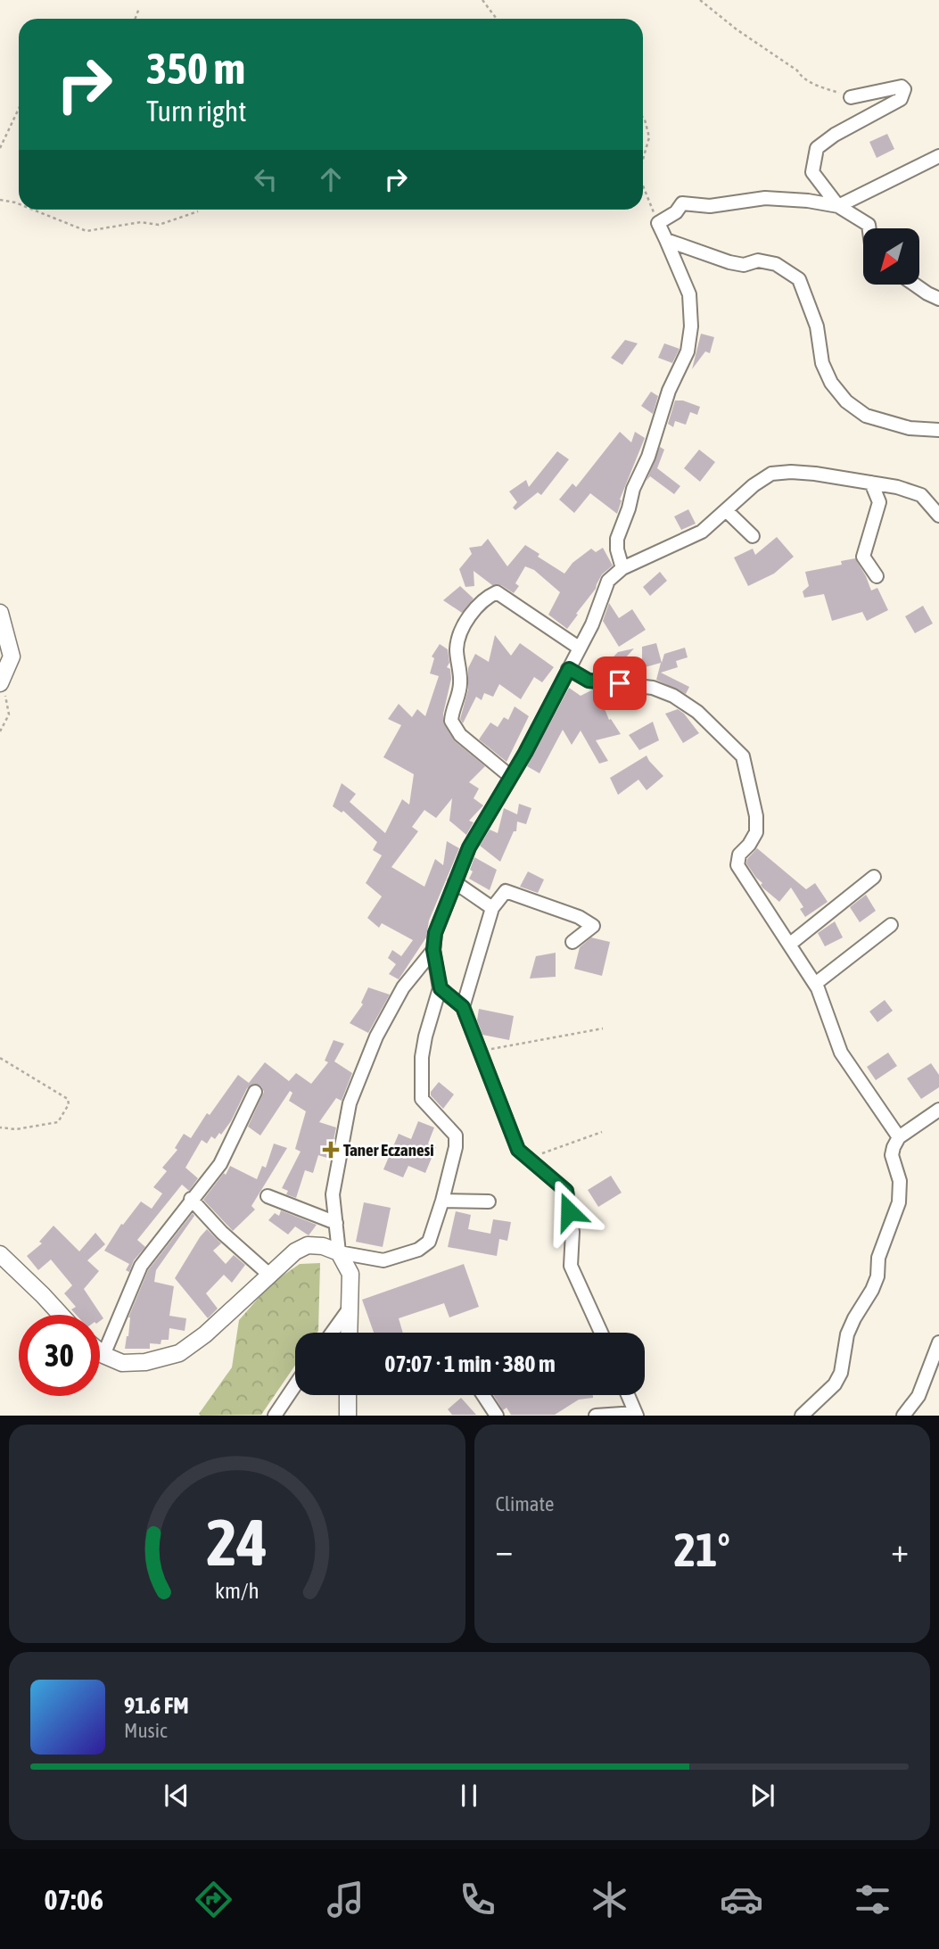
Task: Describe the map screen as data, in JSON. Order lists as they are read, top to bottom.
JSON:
{
  "places": {
    "health": ["Taner Eczanesi"]
  },
  "north": "bottom left",
  "page": {
    "turn": ["350 m", "Turn right"],
    "limit": "30",
    "trip": "07:07 · 1 min · 380 m",
    "tile": "Climate",
    "heat": ["−", "21°", "+"],
    "song": ["91.6 FM", "Music"],
    "tabs": "07:06",
    "gauge": ["24", "km/h"]
  }
}
